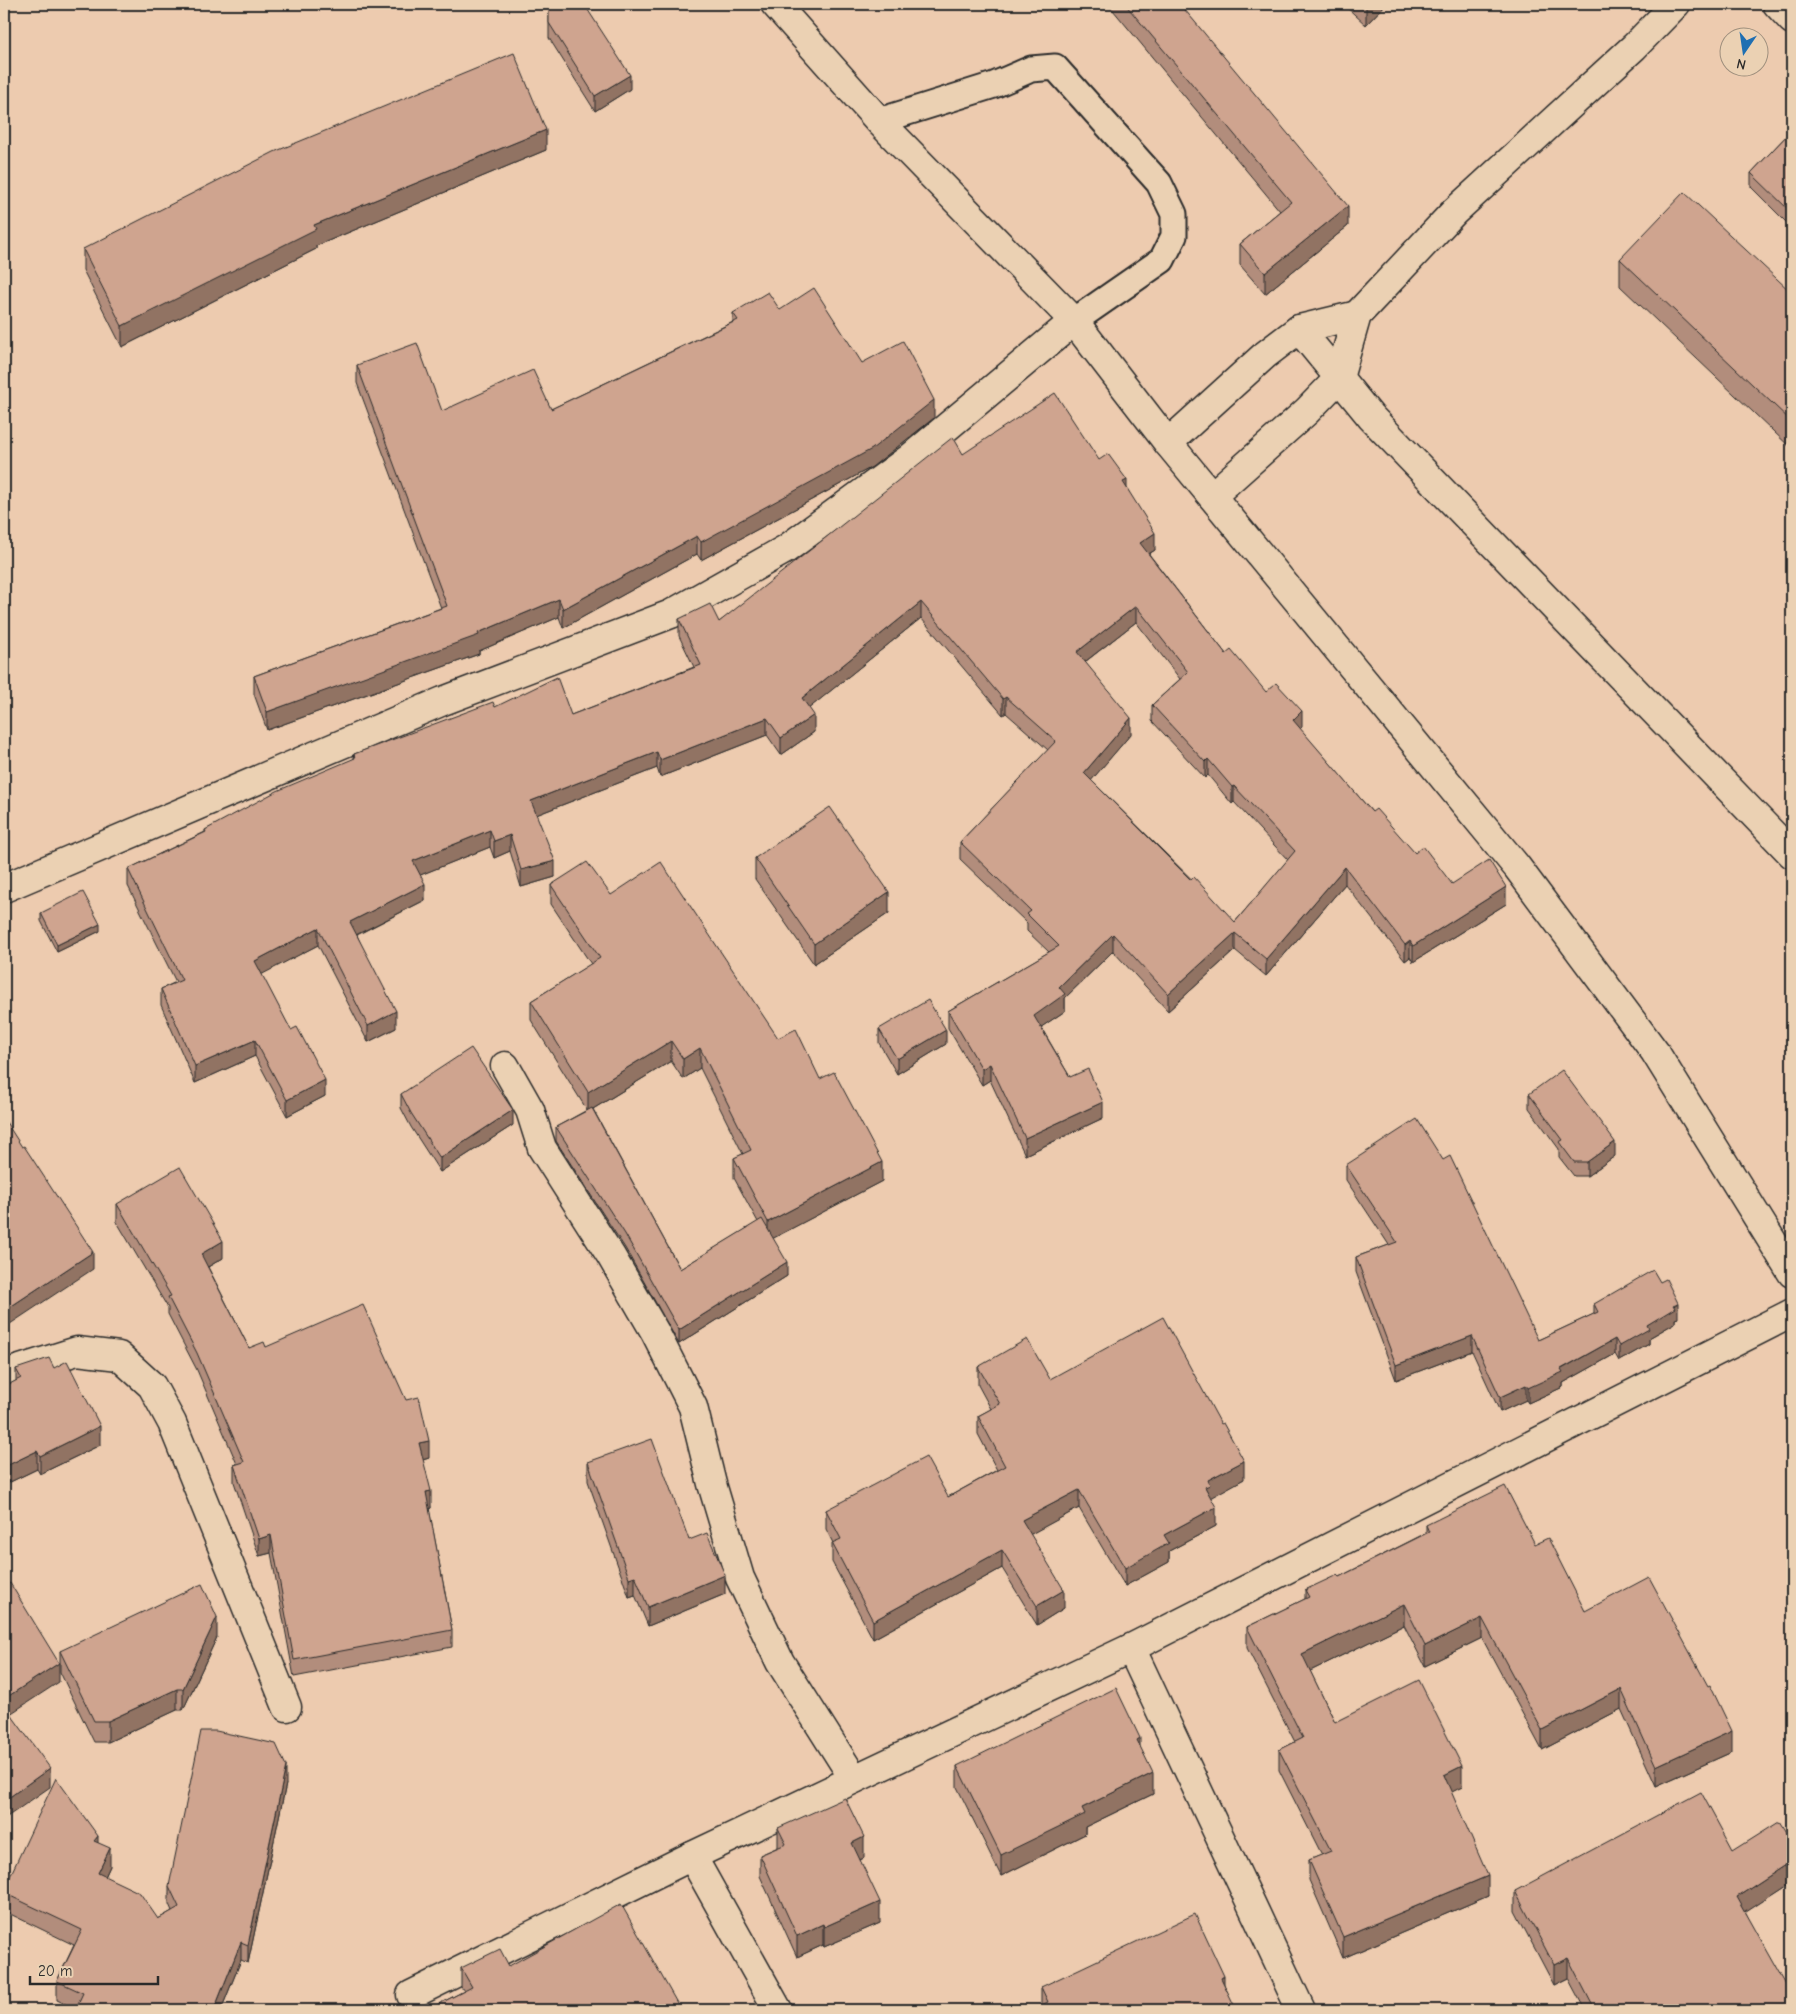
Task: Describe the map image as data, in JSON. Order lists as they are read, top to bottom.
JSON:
{
  "scale_bar": "20 m",
  "north": "bottom"
}
